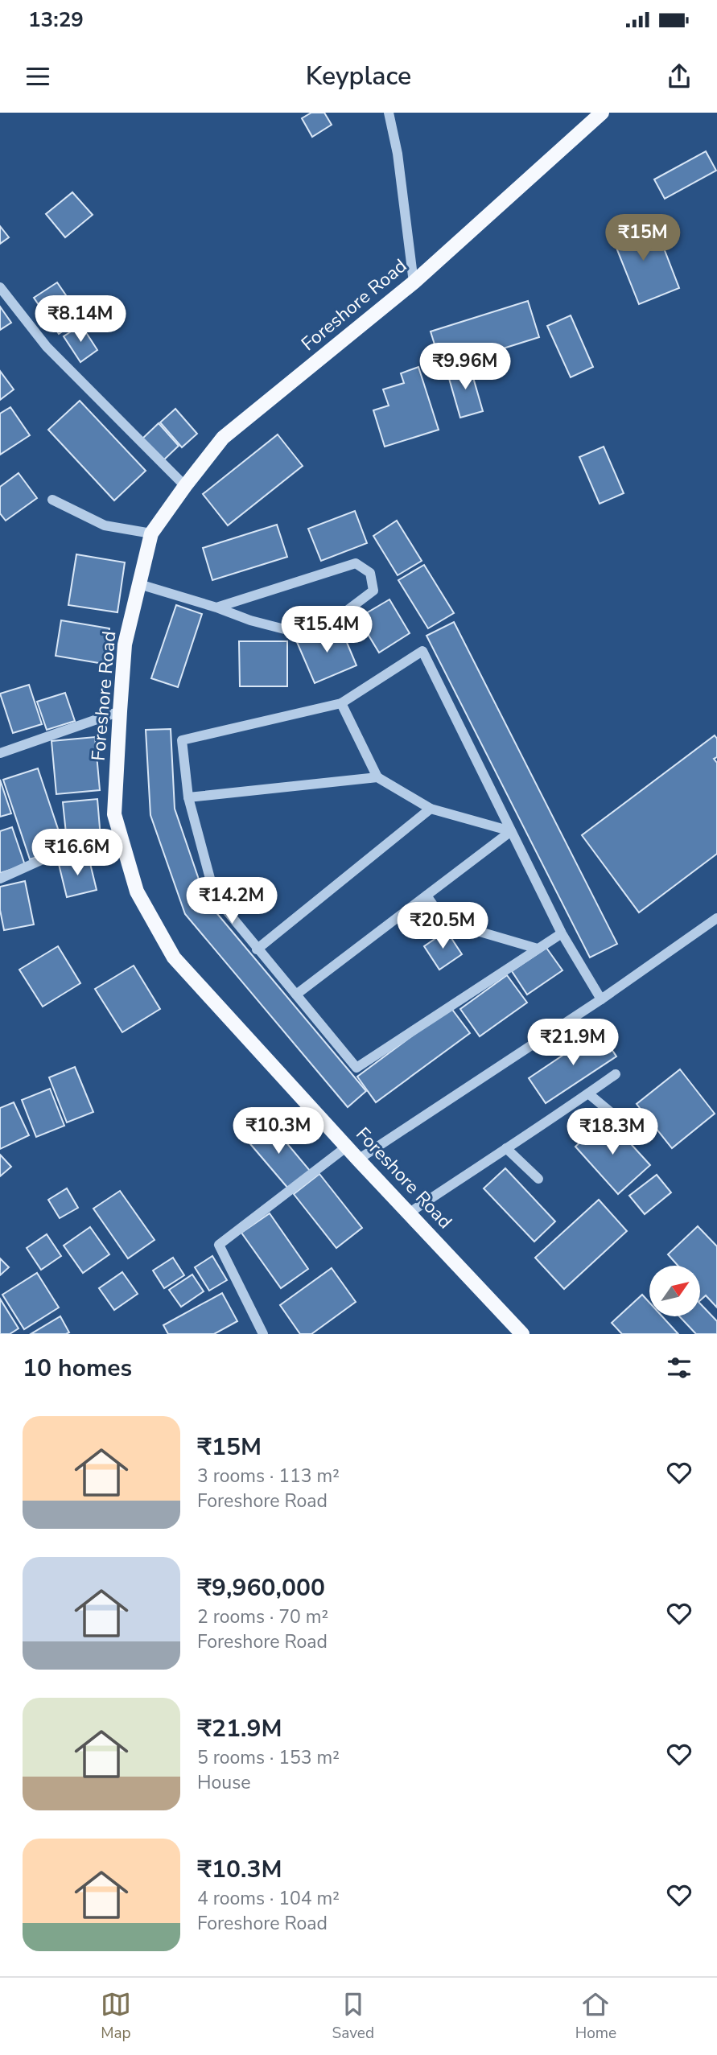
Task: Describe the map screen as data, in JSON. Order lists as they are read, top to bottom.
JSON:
{
  "streets": {
    "main road": ["Foreshore Road"]
  },
  "north": "top right",
  "page": {
    "status": "13:29",
    "header": "Keyplace",
    "price": [
      "₹15M",
      "₹8.14M",
      "₹9.96M",
      "₹15.4M",
      "₹16.6M",
      "₹14.2M",
      "₹20.5M",
      "₹21.9M",
      "₹10.3M",
      "₹18.3M"
    ],
    "heading": "10 homes",
    "list": [
      {
        "name": "₹15M",
        "note": "3 rooms · 113 m² · Foreshore Road"
      },
      {
        "name": "₹9,960,000",
        "note": "2 rooms · 70 m² · Foreshore Road"
      },
      {
        "name": "₹21.9M",
        "note": "5 rooms · 153 m² · House"
      },
      {
        "name": "₹10.3M",
        "note": "4 rooms · 104 m² · Foreshore Road"
      }
    ],
    "tabs": ["Map", "Saved", "Home"]
  }
}
